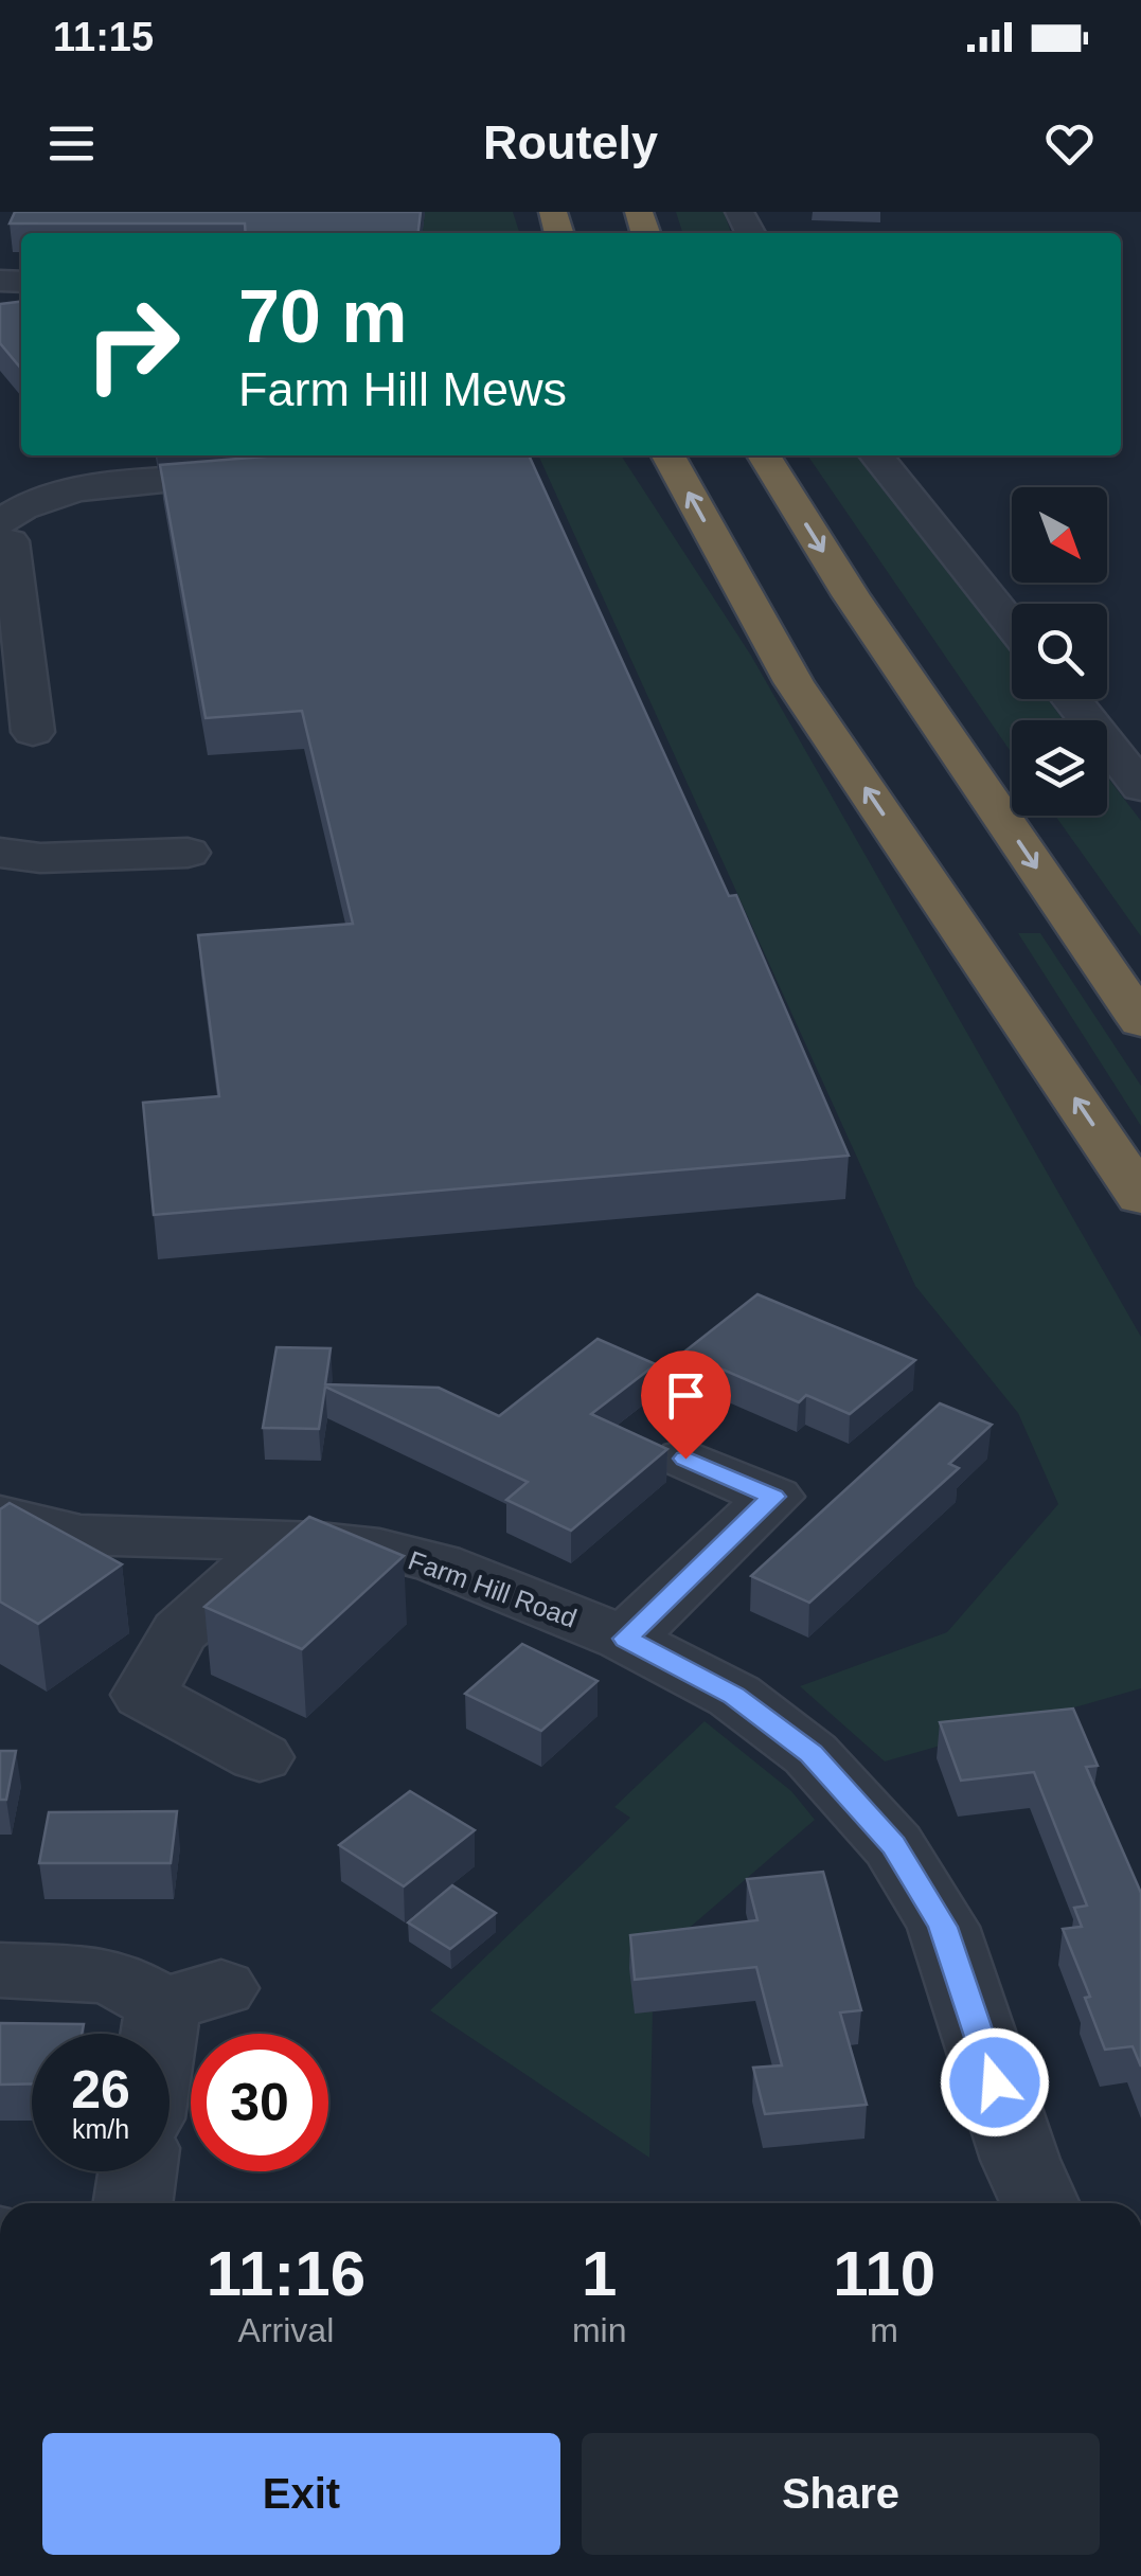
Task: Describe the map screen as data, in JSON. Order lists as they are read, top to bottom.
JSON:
{
  "streets": {
    "street": ["Farm Hill Road"]
  },
  "north": "bottom right",
  "page": {
    "status": "11:15",
    "header": "Routely",
    "turn": ["70 m", "Farm Hill Mews"],
    "speed": "26 km/h",
    "limit": "30",
    "eta": [
      "11:16",
      "Arrival",
      "1",
      "min",
      "110",
      "m"
    ],
    "buttons": ["Exit", "Share"]
  }
}
